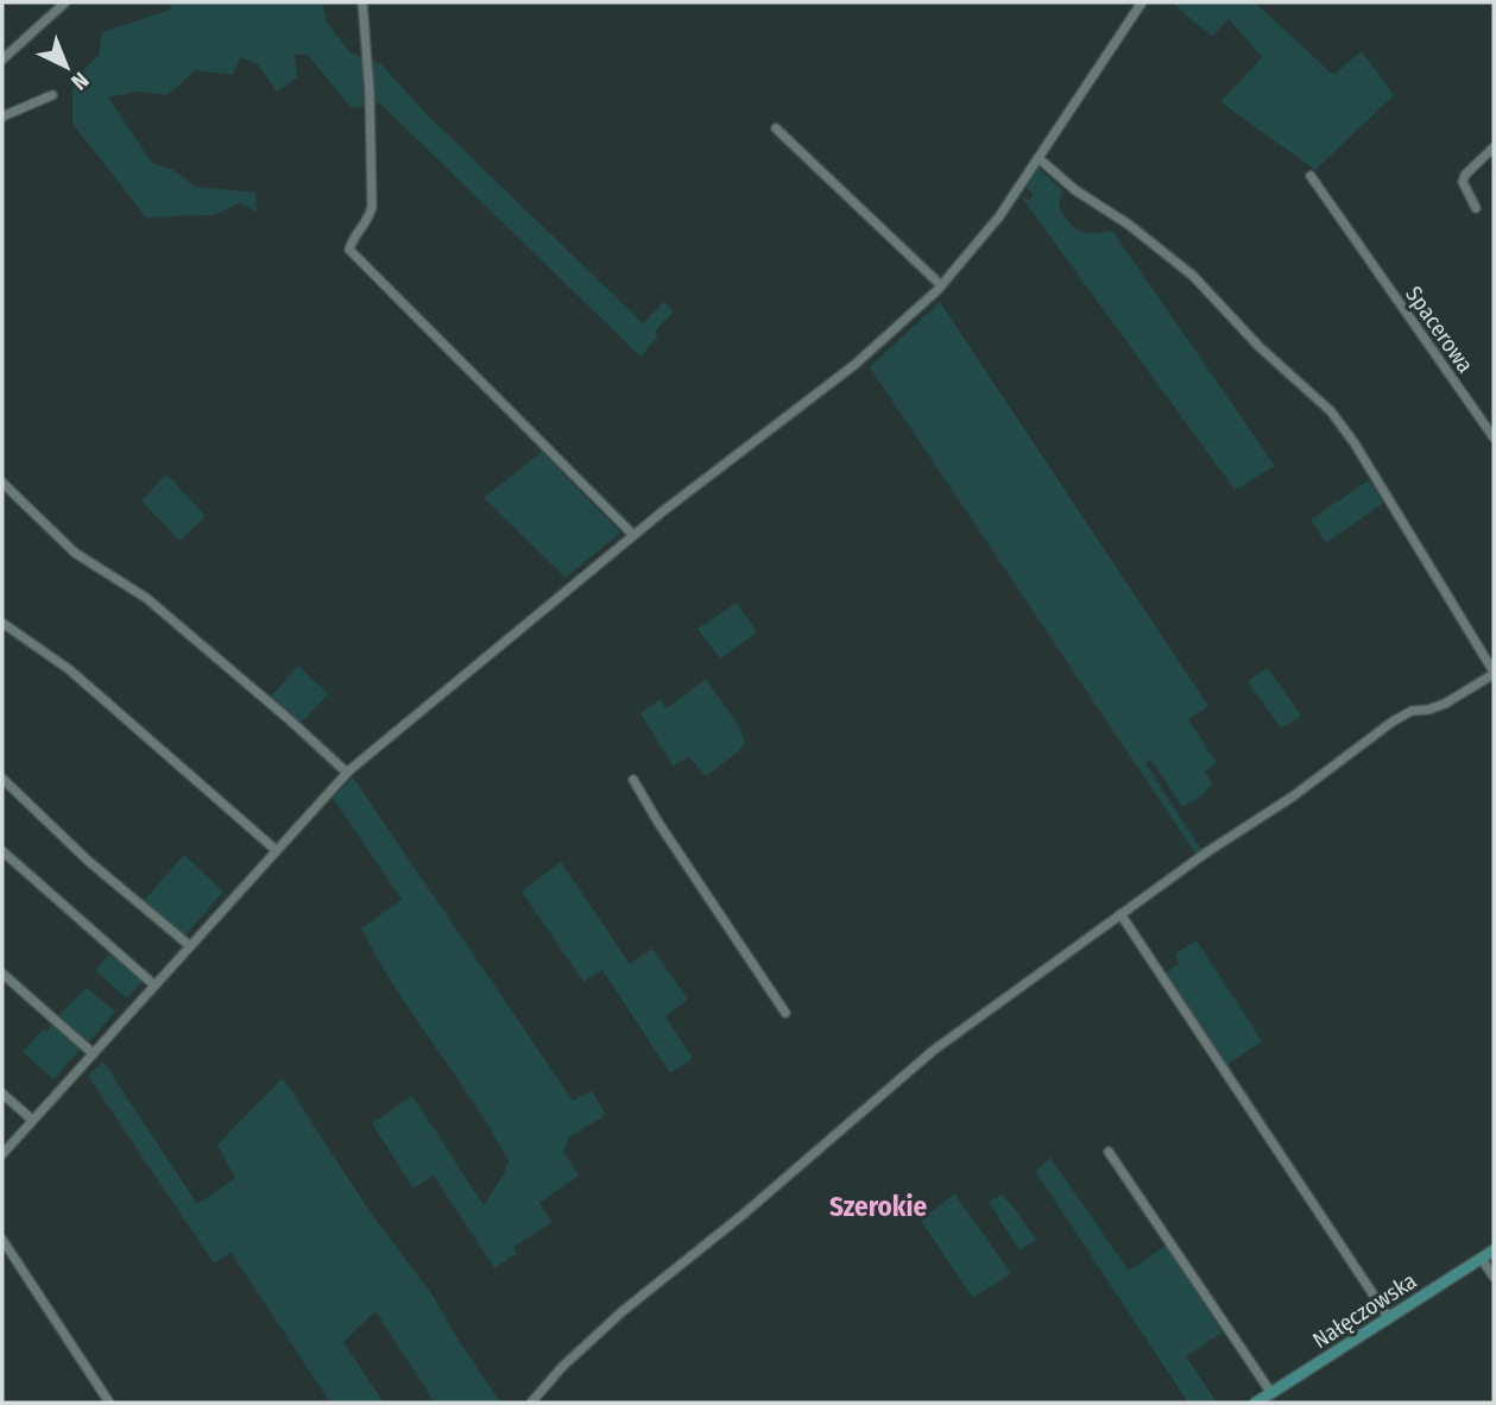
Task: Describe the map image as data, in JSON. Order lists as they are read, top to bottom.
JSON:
{
  "streets": {
    "main road": ["Nałęczowska"],
    "street": ["Spacerowa"]
  },
  "districts": ["Szerokie"],
  "north": "bottom right"
}
